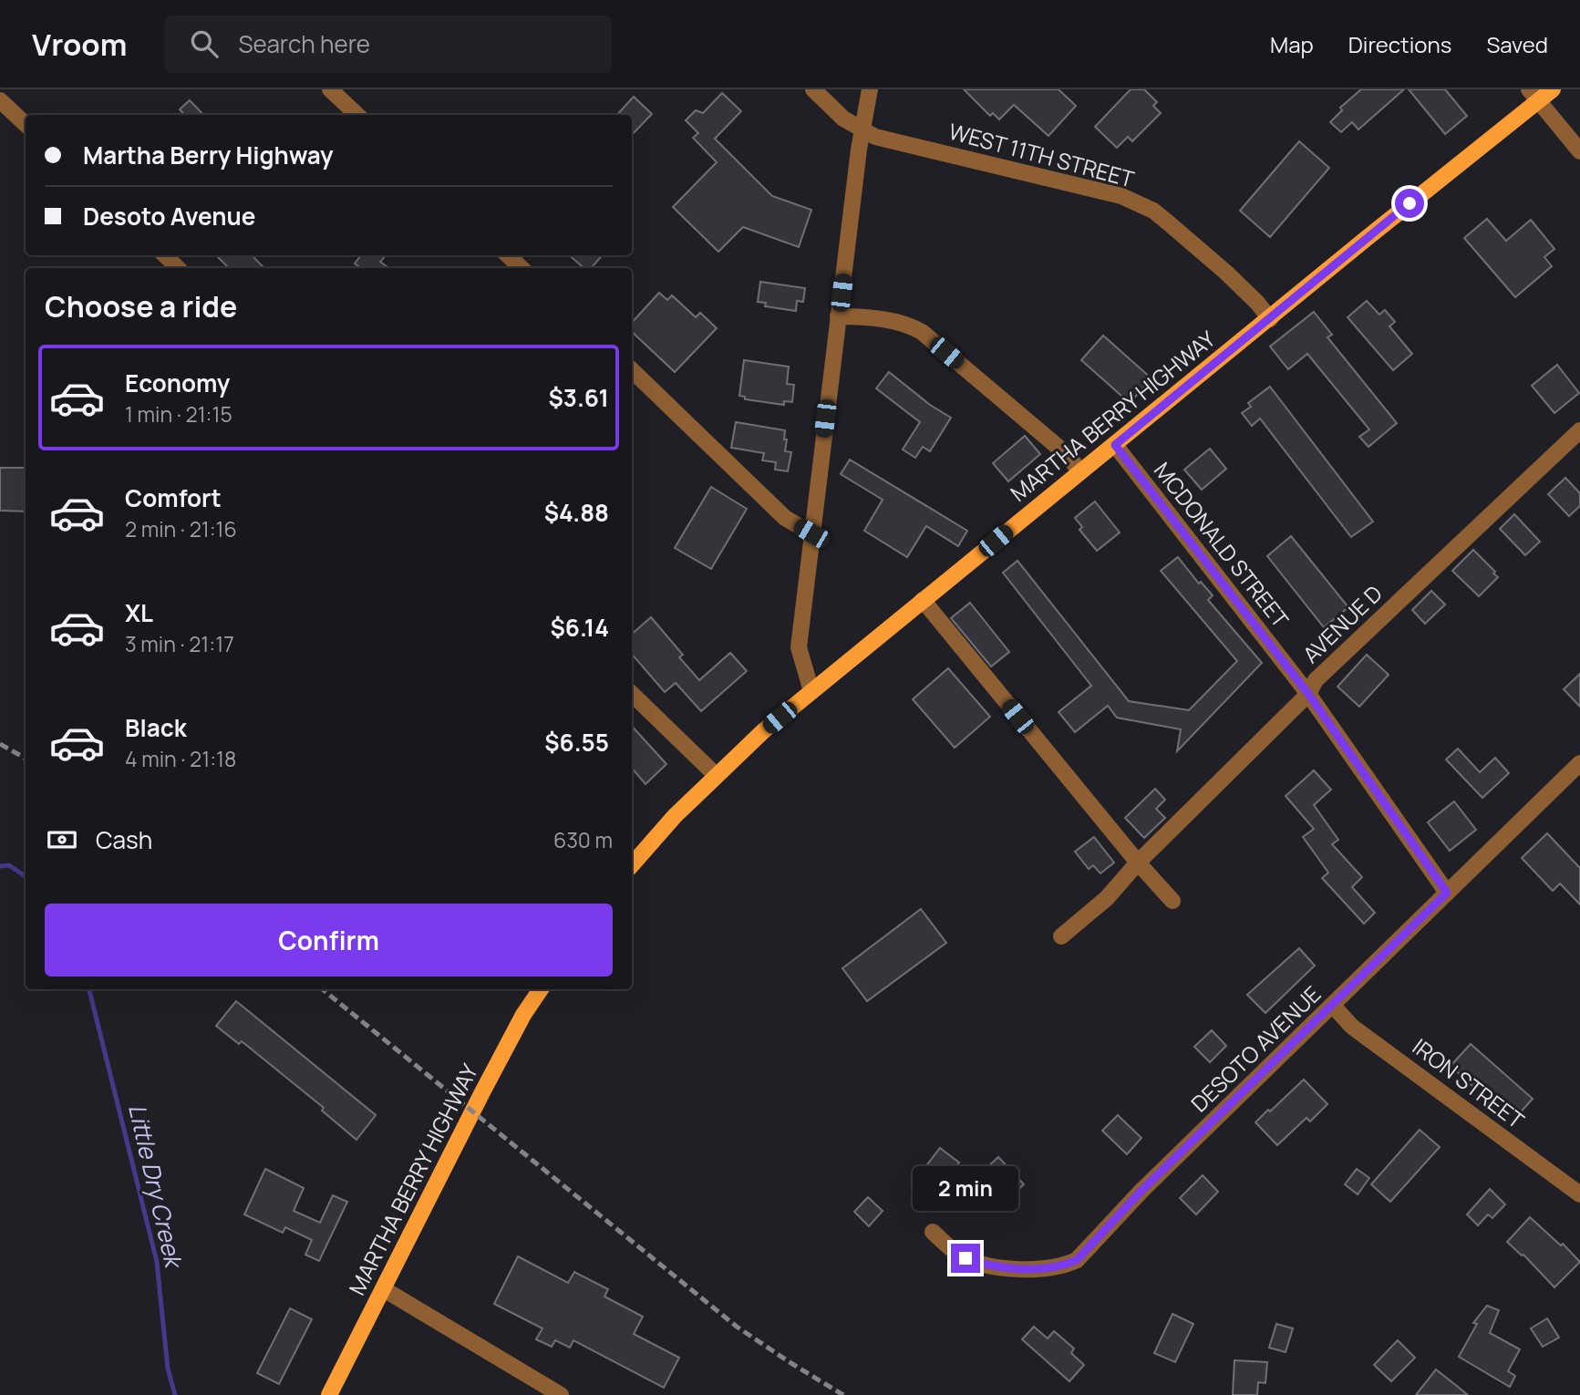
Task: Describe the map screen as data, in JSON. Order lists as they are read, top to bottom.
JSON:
{
  "streets": {
    "main road": ["MARTHA BERRY HIGHWAY"],
    "street": [
      "WEST 11TH STREET",
      "MCDONALD STREET",
      "AVENUE D",
      "DESOTO AVENUE",
      "IRON STREET"
    ]
  },
  "crossings": [
    ["WEST 11TH STREET", "MARTHA BERRY HIGHWAY"],
    ["MARTHA BERRY HIGHWAY", "MCDONALD STREET"],
    ["MCDONALD STREET", "AVENUE D"],
    ["MCDONALD STREET", "DESOTO AVENUE"],
    ["DESOTO AVENUE", "IRON STREET"]
  ],
  "water": ["Little Dry Creek"],
  "page": {
    "header": "Vroom",
    "search": "Search here",
    "nav": ["Map", "Directions", "Saved"],
    "banner": ["Martha Berry Highway", "Desoto Avenue"],
    "heading": "Choose a ride",
    "list": [
      {
        "name": "Economy",
        "note": "1 min · 21:15",
        "value": "$3.61"
      },
      {
        "name": "Comfort",
        "note": "2 min · 21:16",
        "value": "$4.88"
      },
      {
        "name": "XL",
        "note": "3 min · 21:17",
        "value": "$6.14"
      },
      {
        "name": "Black",
        "note": "4 min · 21:18",
        "value": "$6.55"
      }
    ],
    "pay": ["Cash", "630 m"],
    "buttons": "Confirm",
    "bubble": "2 min"
  }
}
